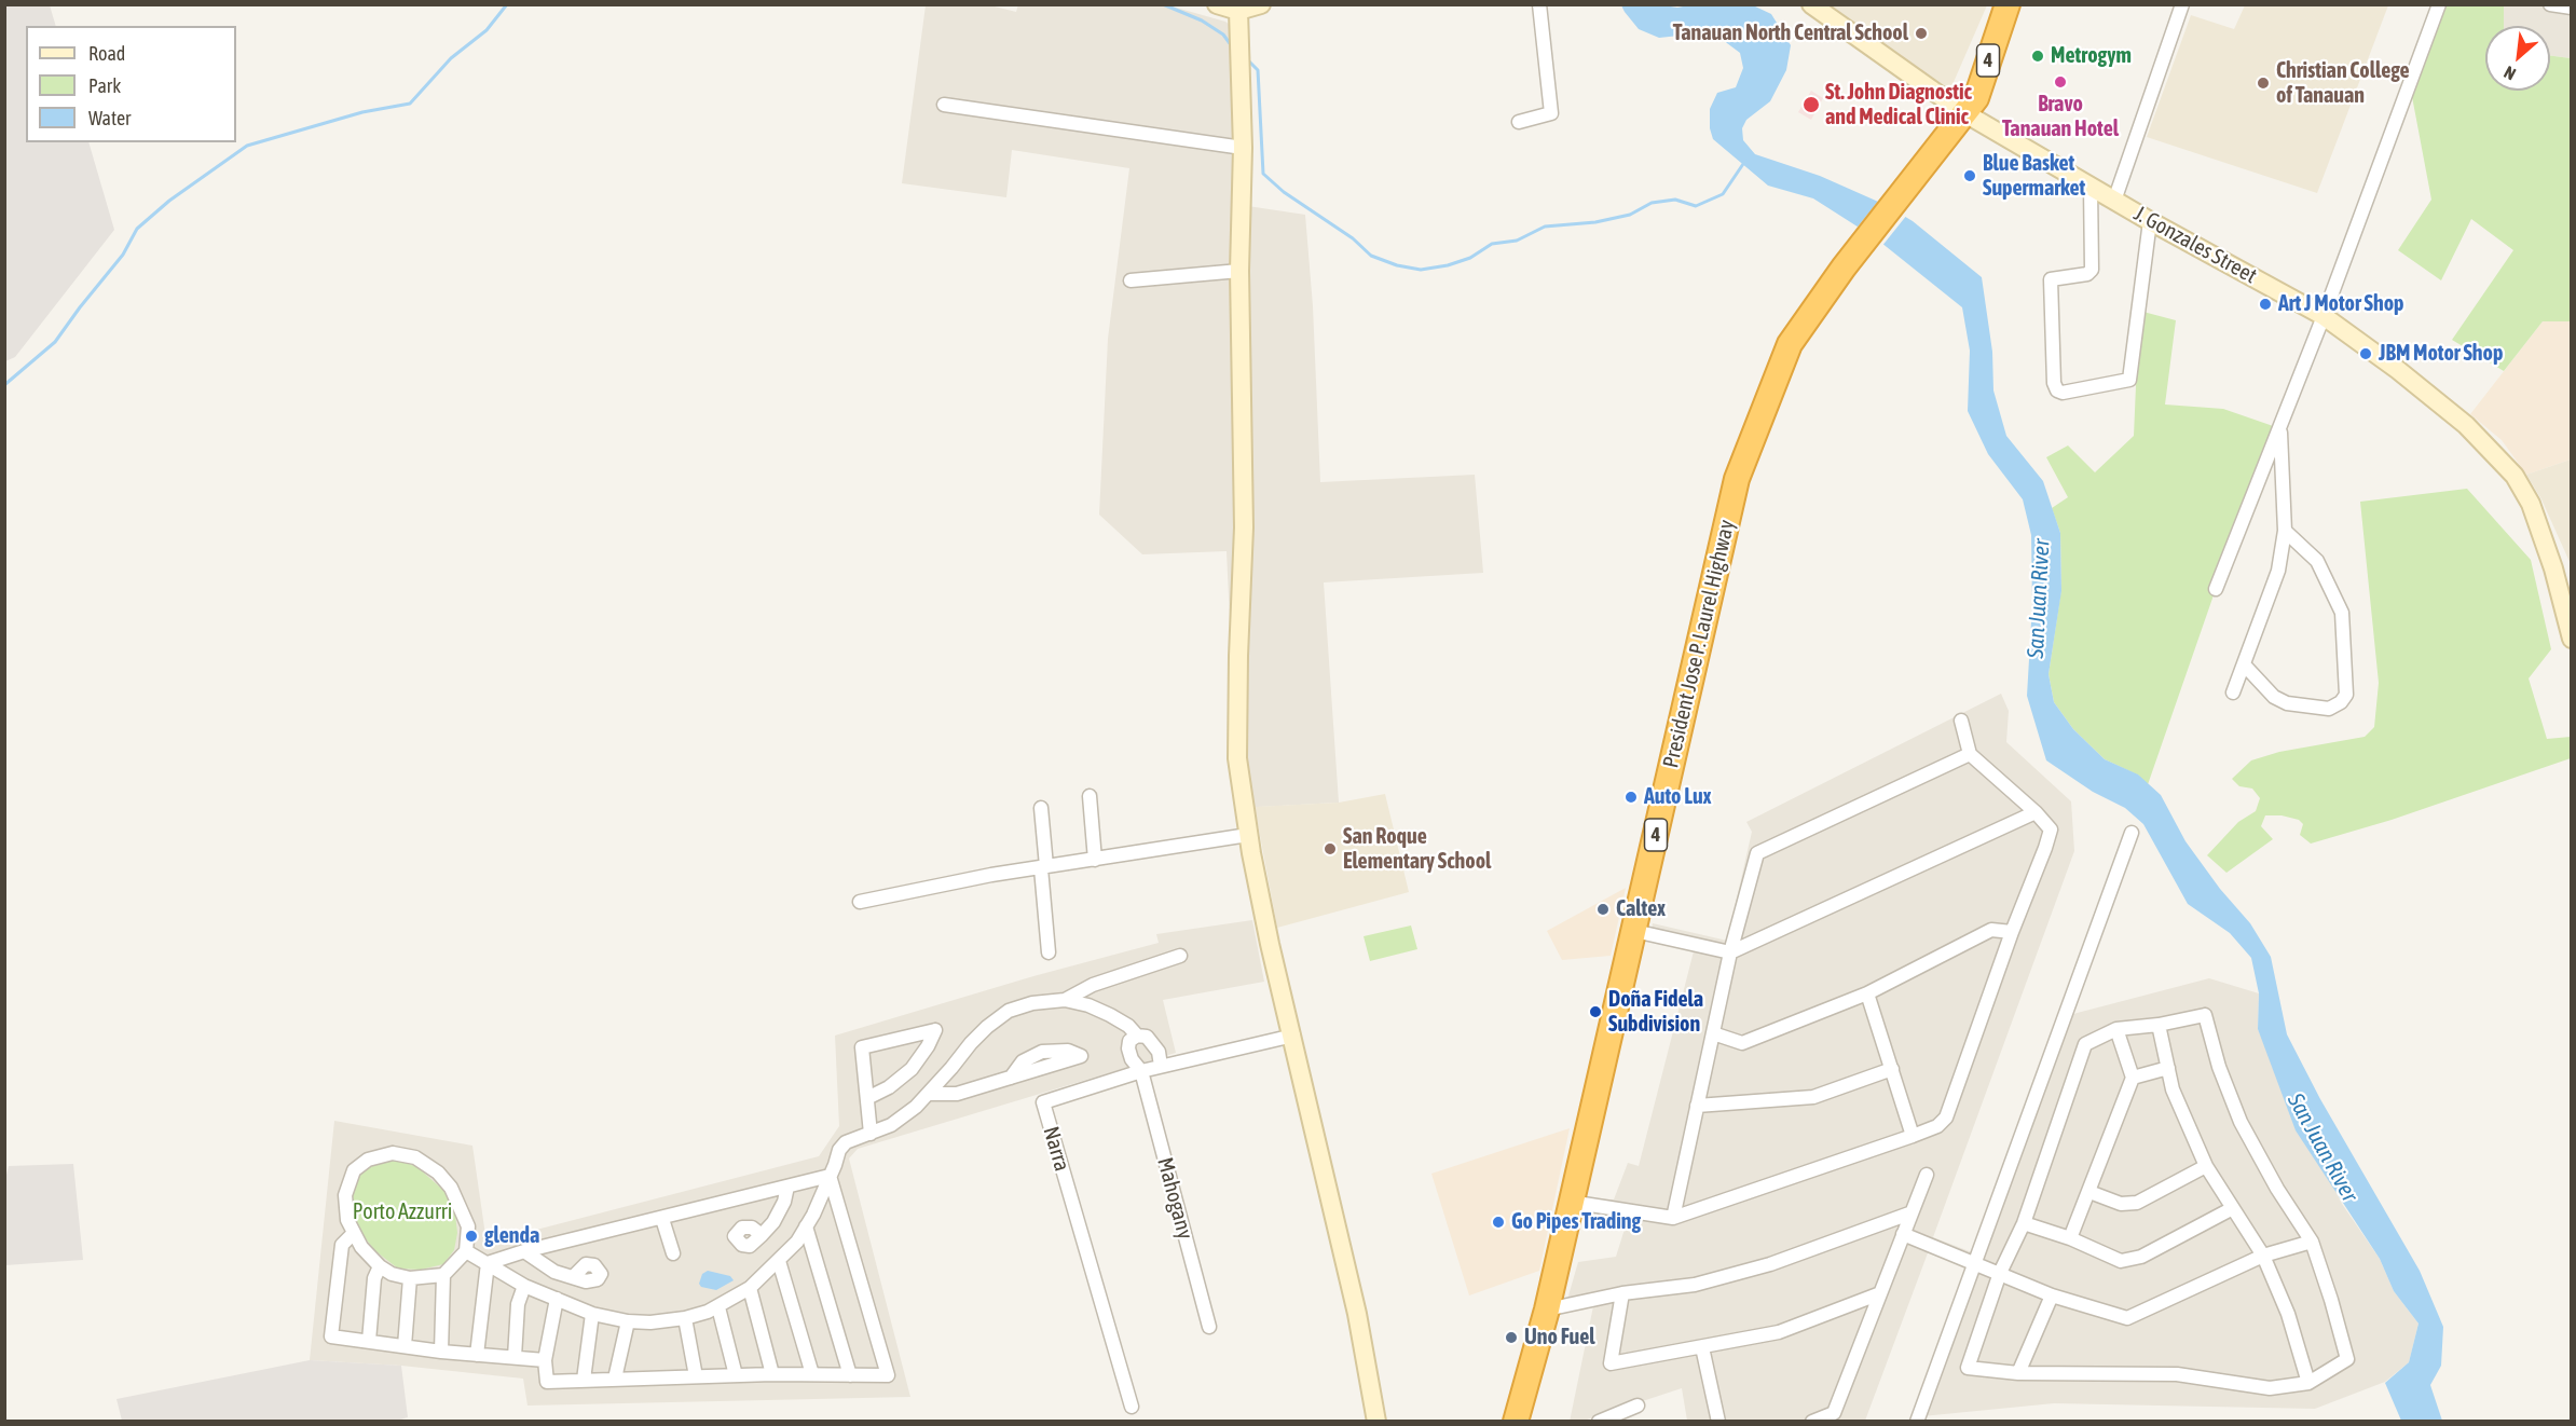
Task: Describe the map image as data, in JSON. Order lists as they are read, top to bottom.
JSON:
{
  "streets": {
    "highway": ["4", "President Jose P. Laurel Highway"],
    "street": ["J. Gonzales Street", "Narra", "Mahogany"]
  },
  "crossings": [
    ["J. Gonzales Street", "President Jose P. Laurel Highway"],
    ["Narra", "Mahogany"]
  ],
  "water": ["San Juan River"],
  "parks": ["Porto Azzurri"],
  "places": [
    "Tanauan North Central School",
    "Metrogym",
    "Bravo Tanauan Hotel",
    "Christian College of Tanauan",
    "St. John Diagnostic and Medical Clinic",
    "Blue Basket Supermarket",
    "Art J Motor Shop",
    "JBM Motor Shop",
    "Auto Lux",
    "San Roque Elementary School",
    "Caltex",
    "Doña Fidela Subdivision",
    "Go Pipes Trading",
    "glenda",
    "Uno Fuel"
  ],
  "legend": ["Road", "Park", "Water"],
  "north": "bottom left"
}
